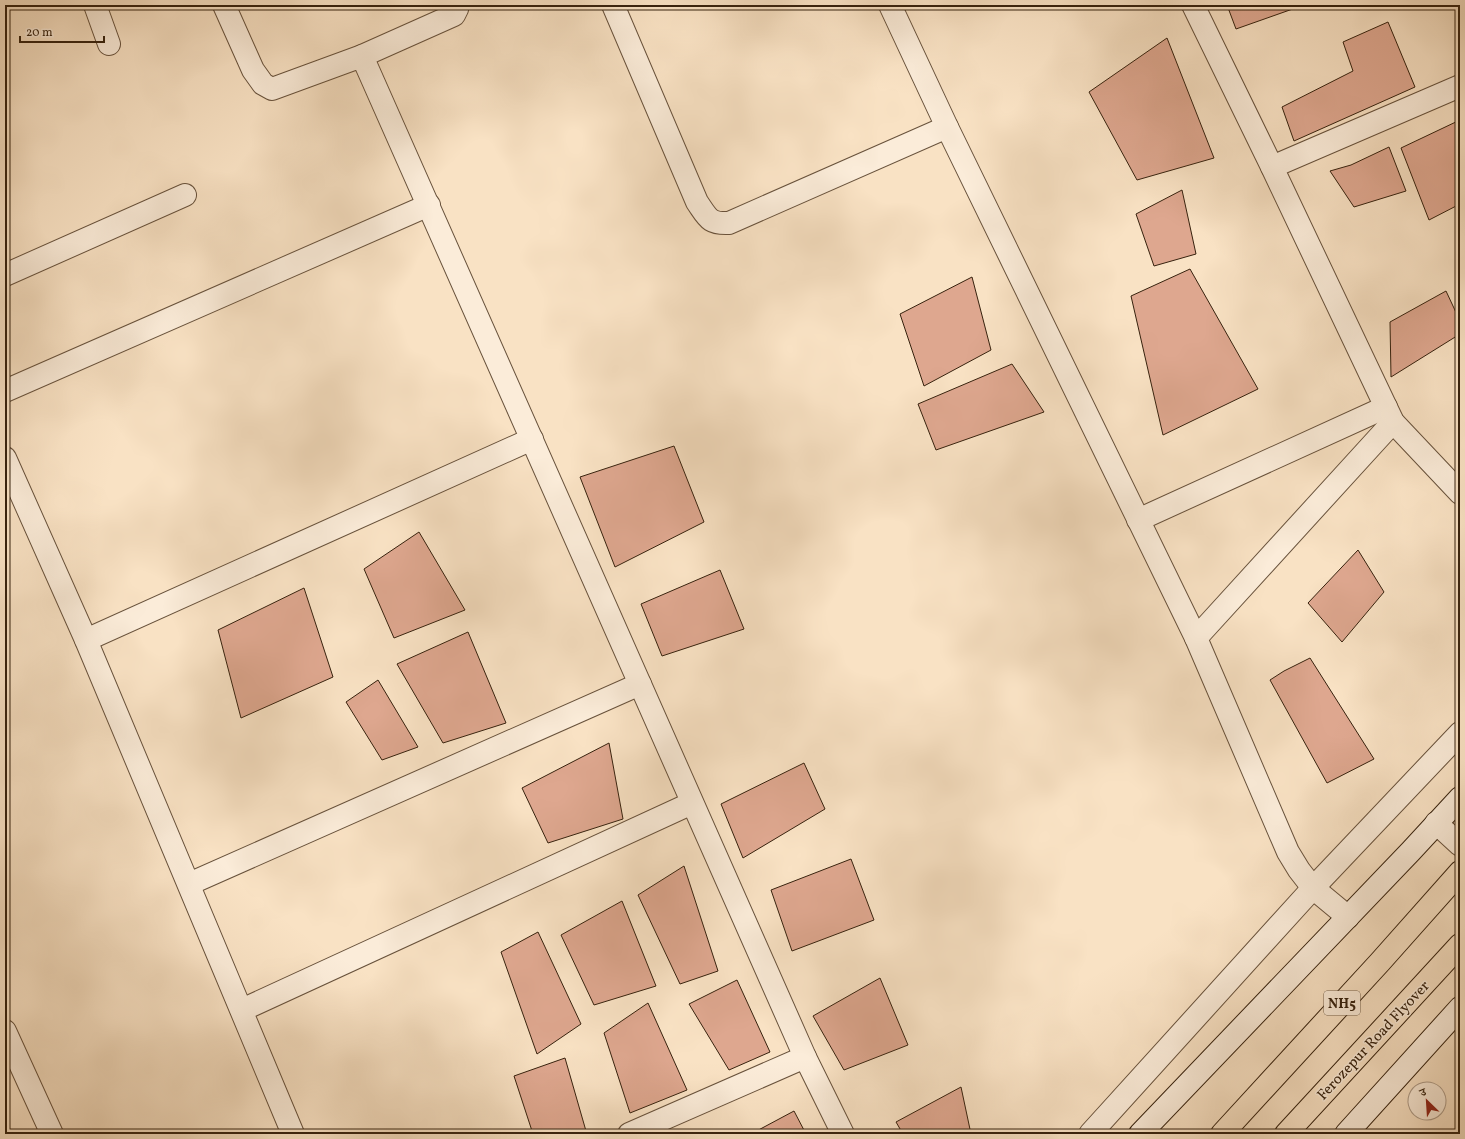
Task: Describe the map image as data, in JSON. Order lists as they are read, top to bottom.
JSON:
{
  "streets": {
    "highway": ["NH5", "Ferozepur Road Flyover"]
  },
  "scale_bar": "20 m",
  "north": "top left"
}
